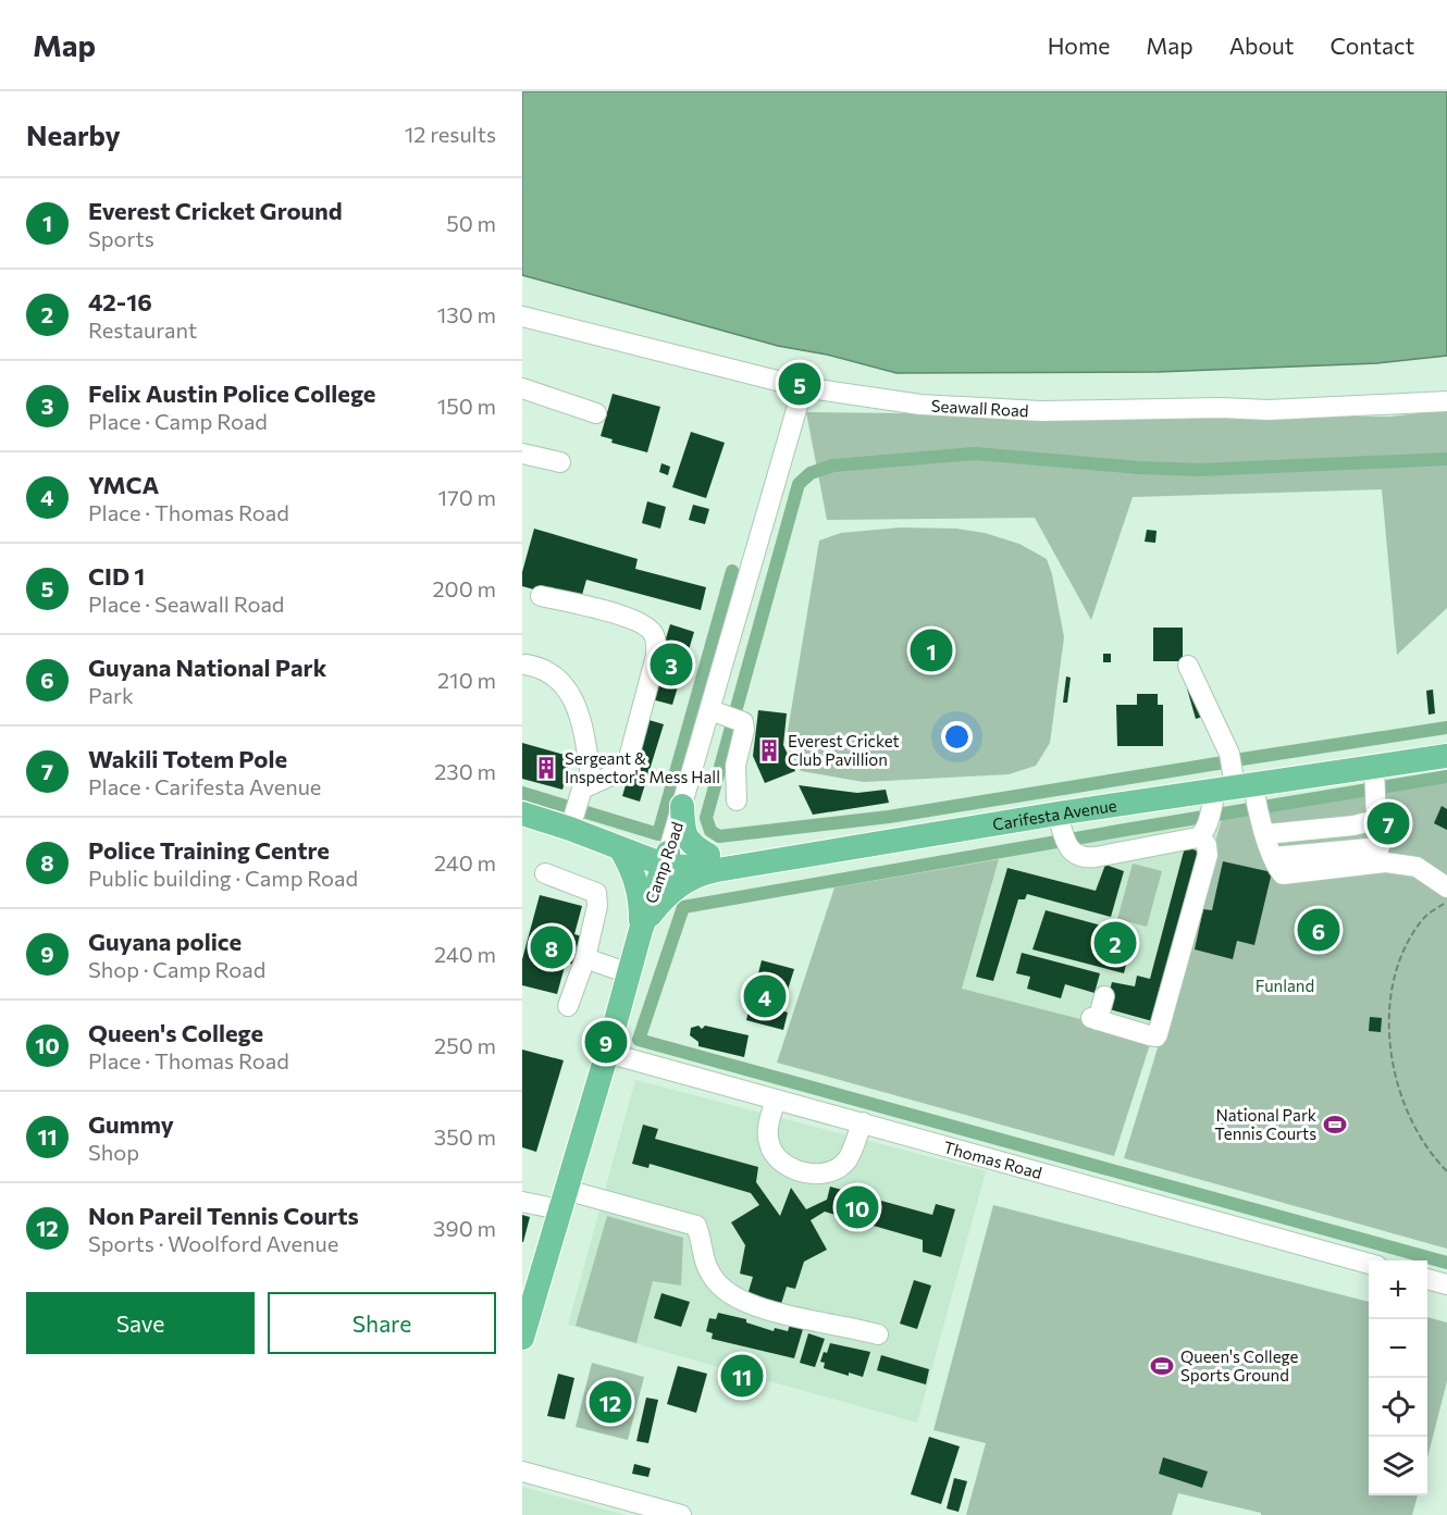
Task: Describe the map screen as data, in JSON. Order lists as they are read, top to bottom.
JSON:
{
  "streets": {
    "main road": ["Carifesta Avenue", "Camp Road"],
    "street": ["Seawall Road", "Thomas Road"]
  },
  "crossings": [
    ["Seawall Road", "Camp Road"],
    ["Carifesta Avenue", "Camp Road"],
    ["Camp Road", "Thomas Road"]
  ],
  "parks": ["Funland"],
  "places": {
    "building": ["Everest Cricket Club Pavillion", "Sergeant & Inspector's Mess Hall"],
    "sports": ["National Park Tennis Courts", "Queen's College Sports Ground"]
  },
  "page": {
    "header": "Map",
    "nav": [
      "Home",
      "Map",
      "About",
      "Contact"
    ],
    "heading": ["Nearby", "12 results"],
    "list": [
      {
        "mark": "1",
        "name": "Everest Cricket Ground",
        "note": "Sports",
        "value": "50 m"
      },
      {
        "mark": "2",
        "name": "42-16",
        "note": "Restaurant",
        "value": "130 m"
      },
      {
        "mark": "3",
        "name": "Felix Austin Police College",
        "note": "Place · Camp Road",
        "value": "150 m"
      },
      {
        "mark": "4",
        "name": "YMCA",
        "note": "Place · Thomas Road",
        "value": "170 m"
      },
      {
        "mark": "5",
        "name": "CID 1",
        "note": "Place · Seawall Road",
        "value": "200 m"
      },
      {
        "mark": "6",
        "name": "Guyana National Park",
        "note": "Park",
        "value": "210 m"
      },
      {
        "mark": "7",
        "name": "Wakili Totem Pole",
        "note": "Place · Carifesta Avenue",
        "value": "230 m"
      },
      {
        "mark": "8",
        "name": "Police Training Centre",
        "note": "Public building · Camp Road",
        "value": "240 m"
      },
      {
        "mark": "9",
        "name": "Guyana police",
        "note": "Shop · Camp Road",
        "value": "240 m"
      },
      {
        "mark": "10",
        "name": "Queen's College",
        "note": "Place · Thomas Road",
        "value": "250 m"
      },
      {
        "mark": "11",
        "name": "Gummy",
        "note": "Shop",
        "value": "350 m"
      },
      {
        "mark": "12",
        "name": "Non Pareil Tennis Courts",
        "note": "Sports · Woolford Avenue",
        "value": "390 m"
      }
    ],
    "pins": [
      "5",
      "1",
      "3",
      "7",
      "6",
      "2",
      "8",
      "4",
      "9",
      "10",
      "11",
      "12"
    ],
    "map_buttons": ["+", "−"],
    "buttons": ["Save", "Share"]
  }
}
